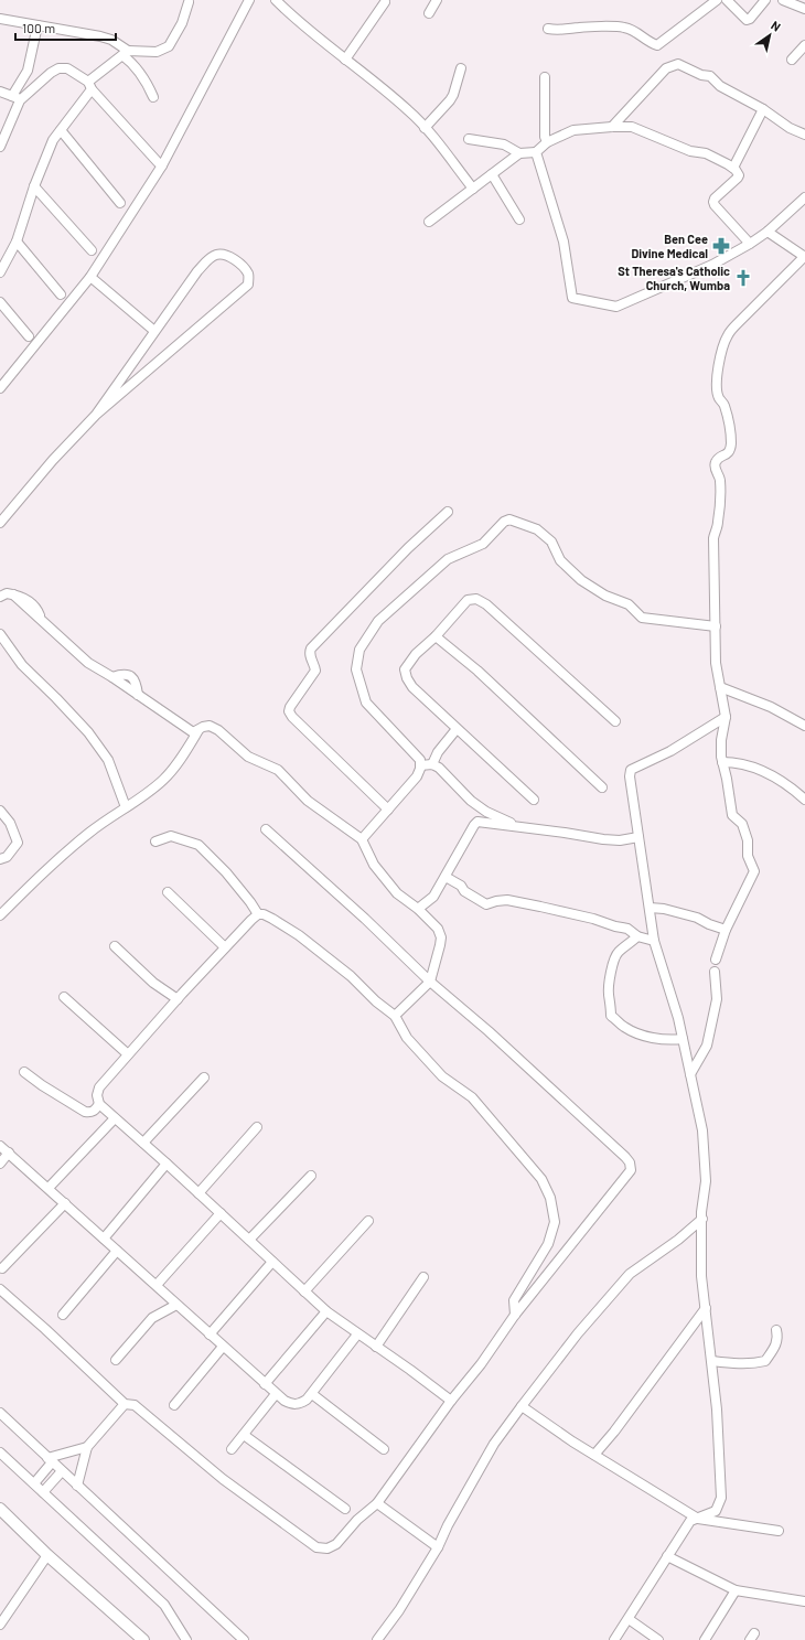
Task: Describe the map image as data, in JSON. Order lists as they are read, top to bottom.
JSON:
{
  "places": {
    "pharmacy": ["Ben Cee Divine Medical"],
    "church": ["St Theresa's Catholic Church, Wumba"]
  },
  "scale_bar": "100 m",
  "north": "top right"
}
